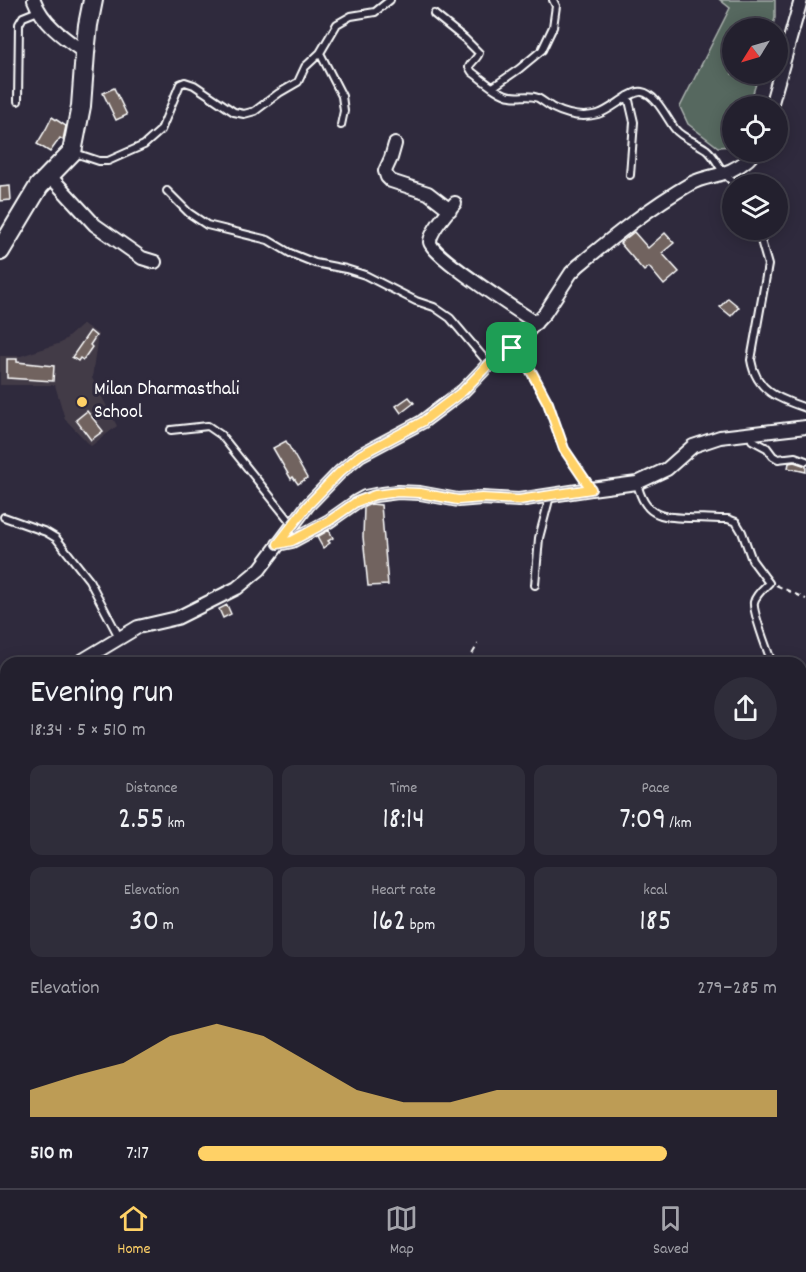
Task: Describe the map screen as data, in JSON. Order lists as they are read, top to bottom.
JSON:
{
  "places": ["Milan Dharmasthali School"],
  "north": "bottom left",
  "page": {
    "heading": ["Evening run", "18:34 · 5 × 510 m"],
    "stats": [
      ["Distance", "2.55 km"],
      ["Time", "18:14"],
      ["Pace", "7:09 /km"],
      ["Elevation", "30 m"],
      ["Heart rate", "162 bpm"],
      ["kcal", "185"]
    ],
    "chart": ["Elevation", "279–285 m"],
    "list": [
      {
        "name": "510 m",
        "note": "7:17"
      }
    ],
    "tabs": ["Home", "Map", "Saved"]
  }
}
